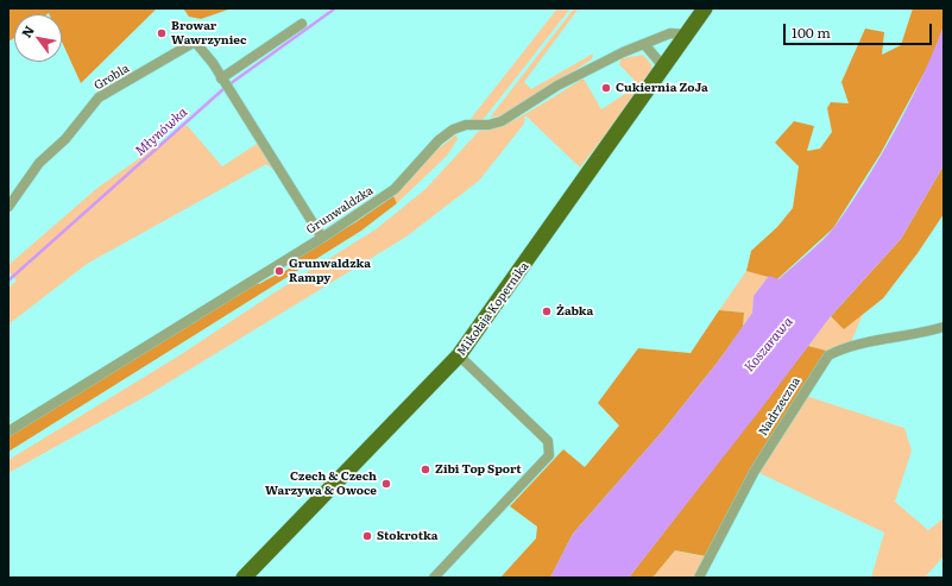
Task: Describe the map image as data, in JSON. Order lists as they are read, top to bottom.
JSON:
{
  "streets": {
    "main road": ["Mikołaja Kopernika"],
    "street": ["Grobla", "Grunwaldzka", "Nadrzeczna"]
  },
  "crossings": [
    ["Grobla", "Grunwaldzka"],
    ["Grunwaldzka", "Mikołaja Kopernika"]
  ],
  "water": ["Młynówka", "Koszarawa"],
  "places": [
    "Browar Wawrzyniec",
    "Cukiernia ZoJa",
    "Grunwaldzka Rampy",
    "Żabka",
    "Zibi Top Sport",
    "Czech & Czech Warzywa & Owoce",
    "Stokrotka"
  ],
  "scale_bar": "100 m",
  "north": "top left"
}
